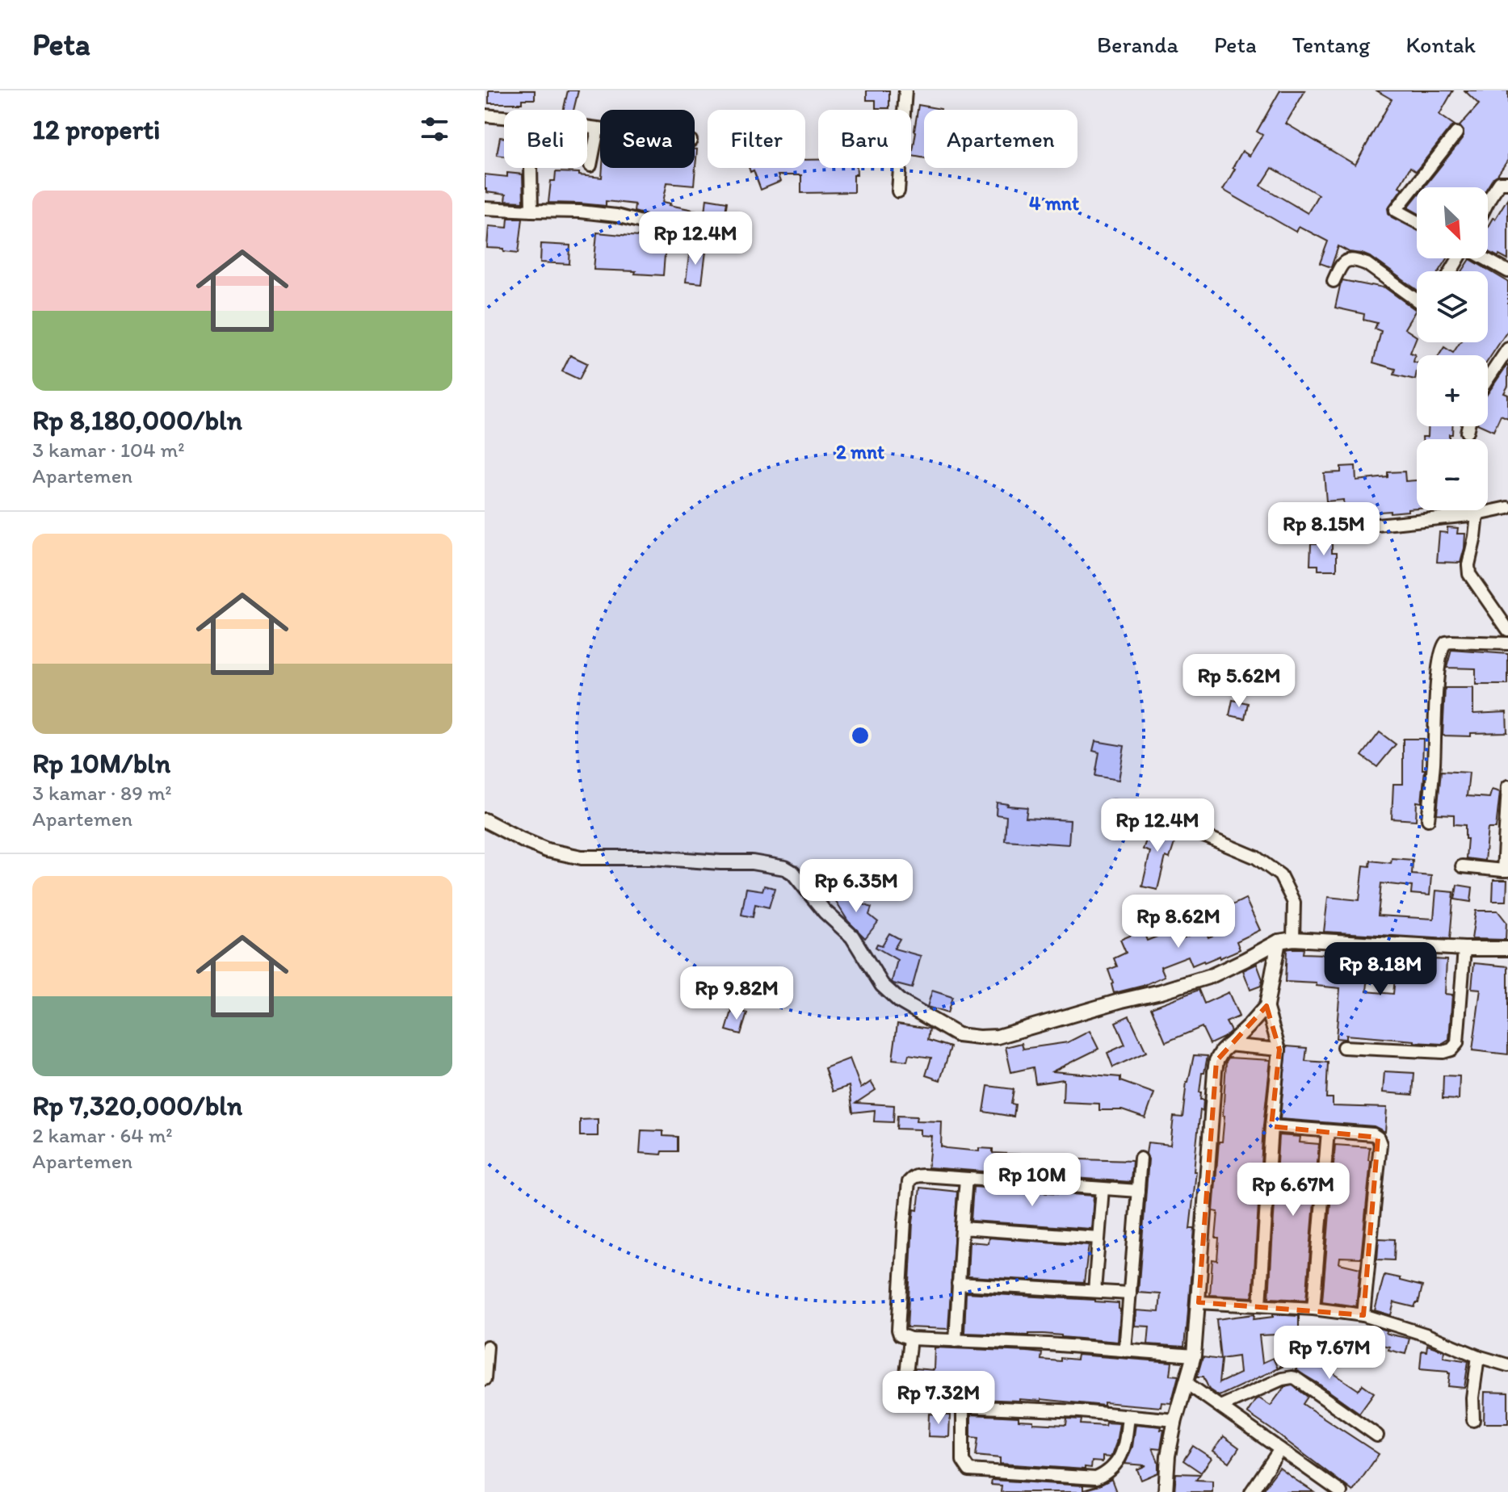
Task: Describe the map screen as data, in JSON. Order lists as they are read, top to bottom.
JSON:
{
  "north": "bottom right",
  "page": {
    "header": "Peta",
    "nav": [
      "Beranda",
      "Peta",
      "Tentang",
      "Kontak"
    ],
    "heading": "12 properti",
    "chip": [
      "Beli",
      "Sewa",
      "Filter",
      "Baru",
      "Apartemen"
    ],
    "list": [
      {
        "name": "Rp 8,180,000/bln",
        "note": "3 kamar · 104 m² · Apartemen"
      },
      {
        "name": "Rp 10M/bln",
        "note": "3 kamar · 89 m² · Apartemen"
      },
      {
        "name": "Rp 7,320,000/bln",
        "note": "2 kamar · 64 m² · Apartemen"
      }
    ],
    "map_buttons": ["+", "−"],
    "price": [
      "Rp 12.4M",
      "Rp 8.15M",
      "Rp 5.62M",
      "Rp 12.4M",
      "Rp 6.35M",
      "Rp 8.62M",
      "Rp 8.18M",
      "Rp 9.82M",
      "Rp 10M",
      "Rp 6.67M",
      "Rp 7.67M",
      "Rp 7.32M"
    ]
  },
  "rings": ["4 mnt", "2 mnt"]
}
